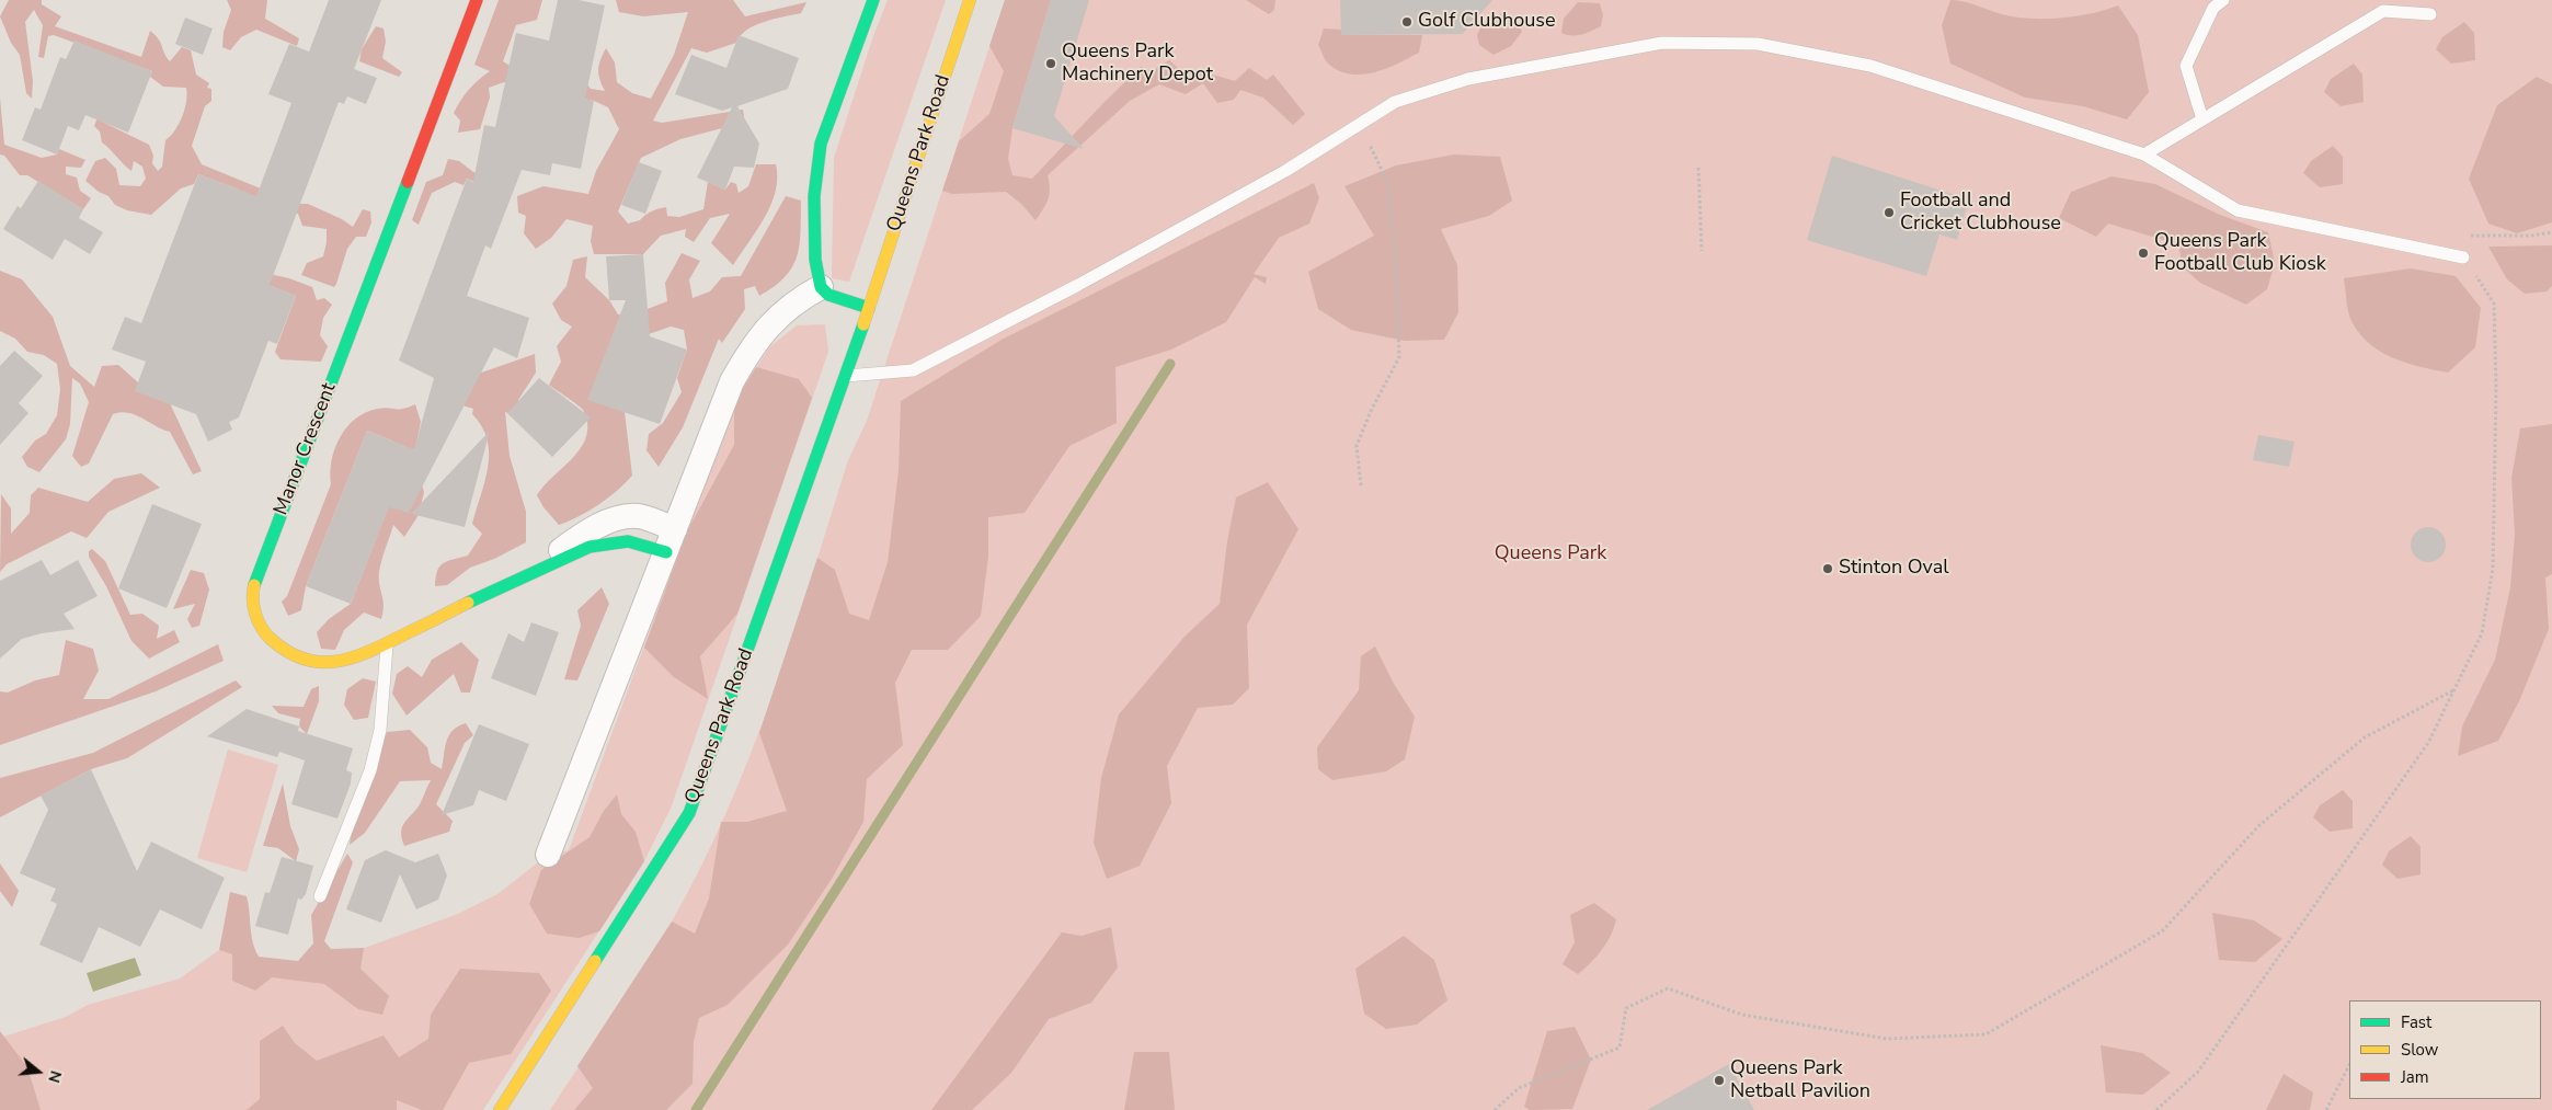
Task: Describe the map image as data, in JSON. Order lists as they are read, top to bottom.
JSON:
{
  "streets": {
    "street": ["Queens Park Road", "Manor Crescent"]
  },
  "parks": ["Queens Park"],
  "places": [
    "Golf Clubhouse",
    "Queens Park Machinery Depot",
    "Football and Cricket Clubhouse",
    "Queens Park Football Club Kiosk",
    "Stinton Oval",
    "Queens Park Netball Pavilion"
  ],
  "legend": ["Fast", "Slow", "Jam"],
  "north": "right"
}
